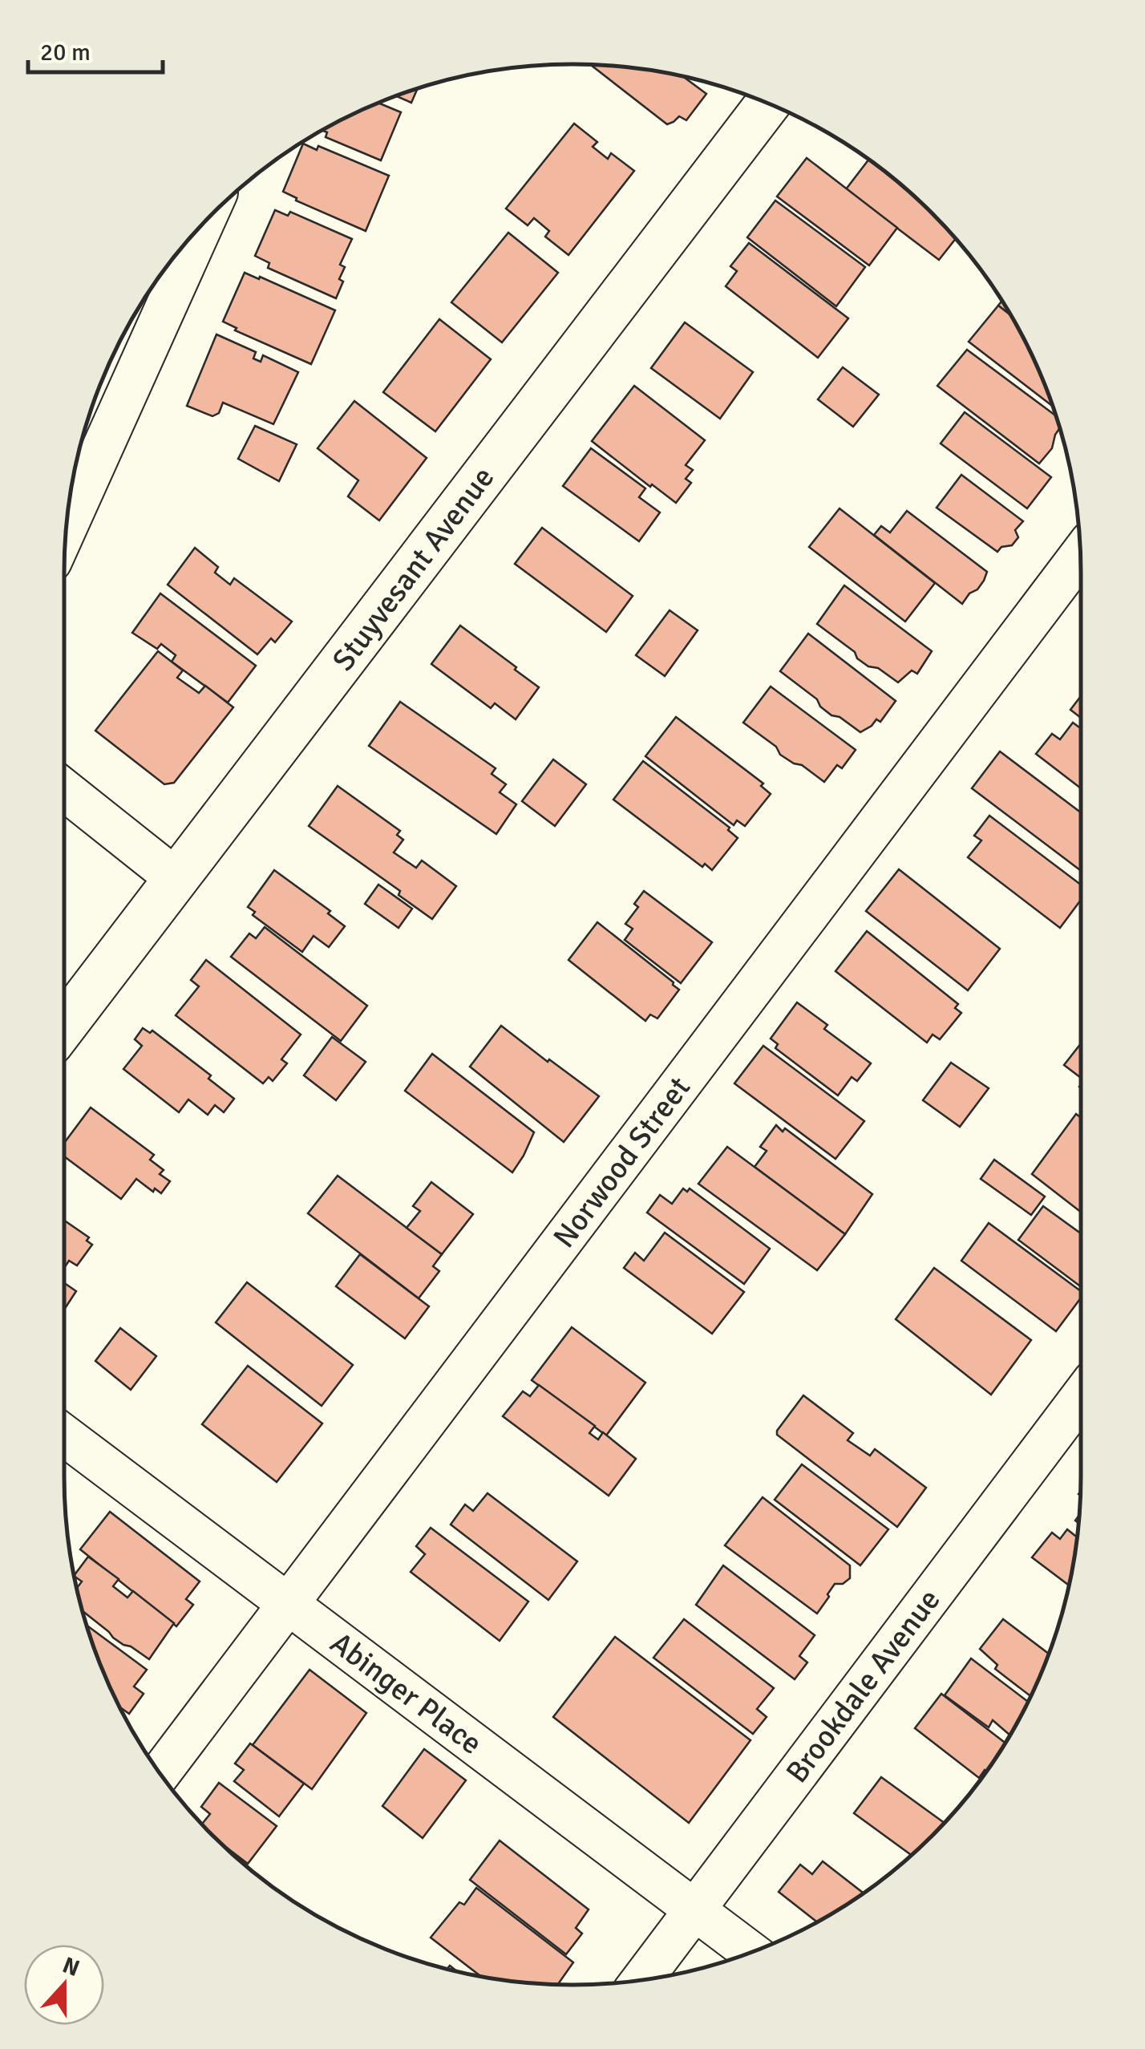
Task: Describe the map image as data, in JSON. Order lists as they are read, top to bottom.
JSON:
{
  "streets": {
    "main road": ["Stuyvesant Avenue"],
    "street": ["Norwood Street", "Brookdale Avenue", "Abinger Place"]
  },
  "crossings": [
    ["Norwood Street", "Abinger Place"],
    ["Brookdale Avenue", "Abinger Place"]
  ],
  "scale_bar": "20 m",
  "north": "top"
}
